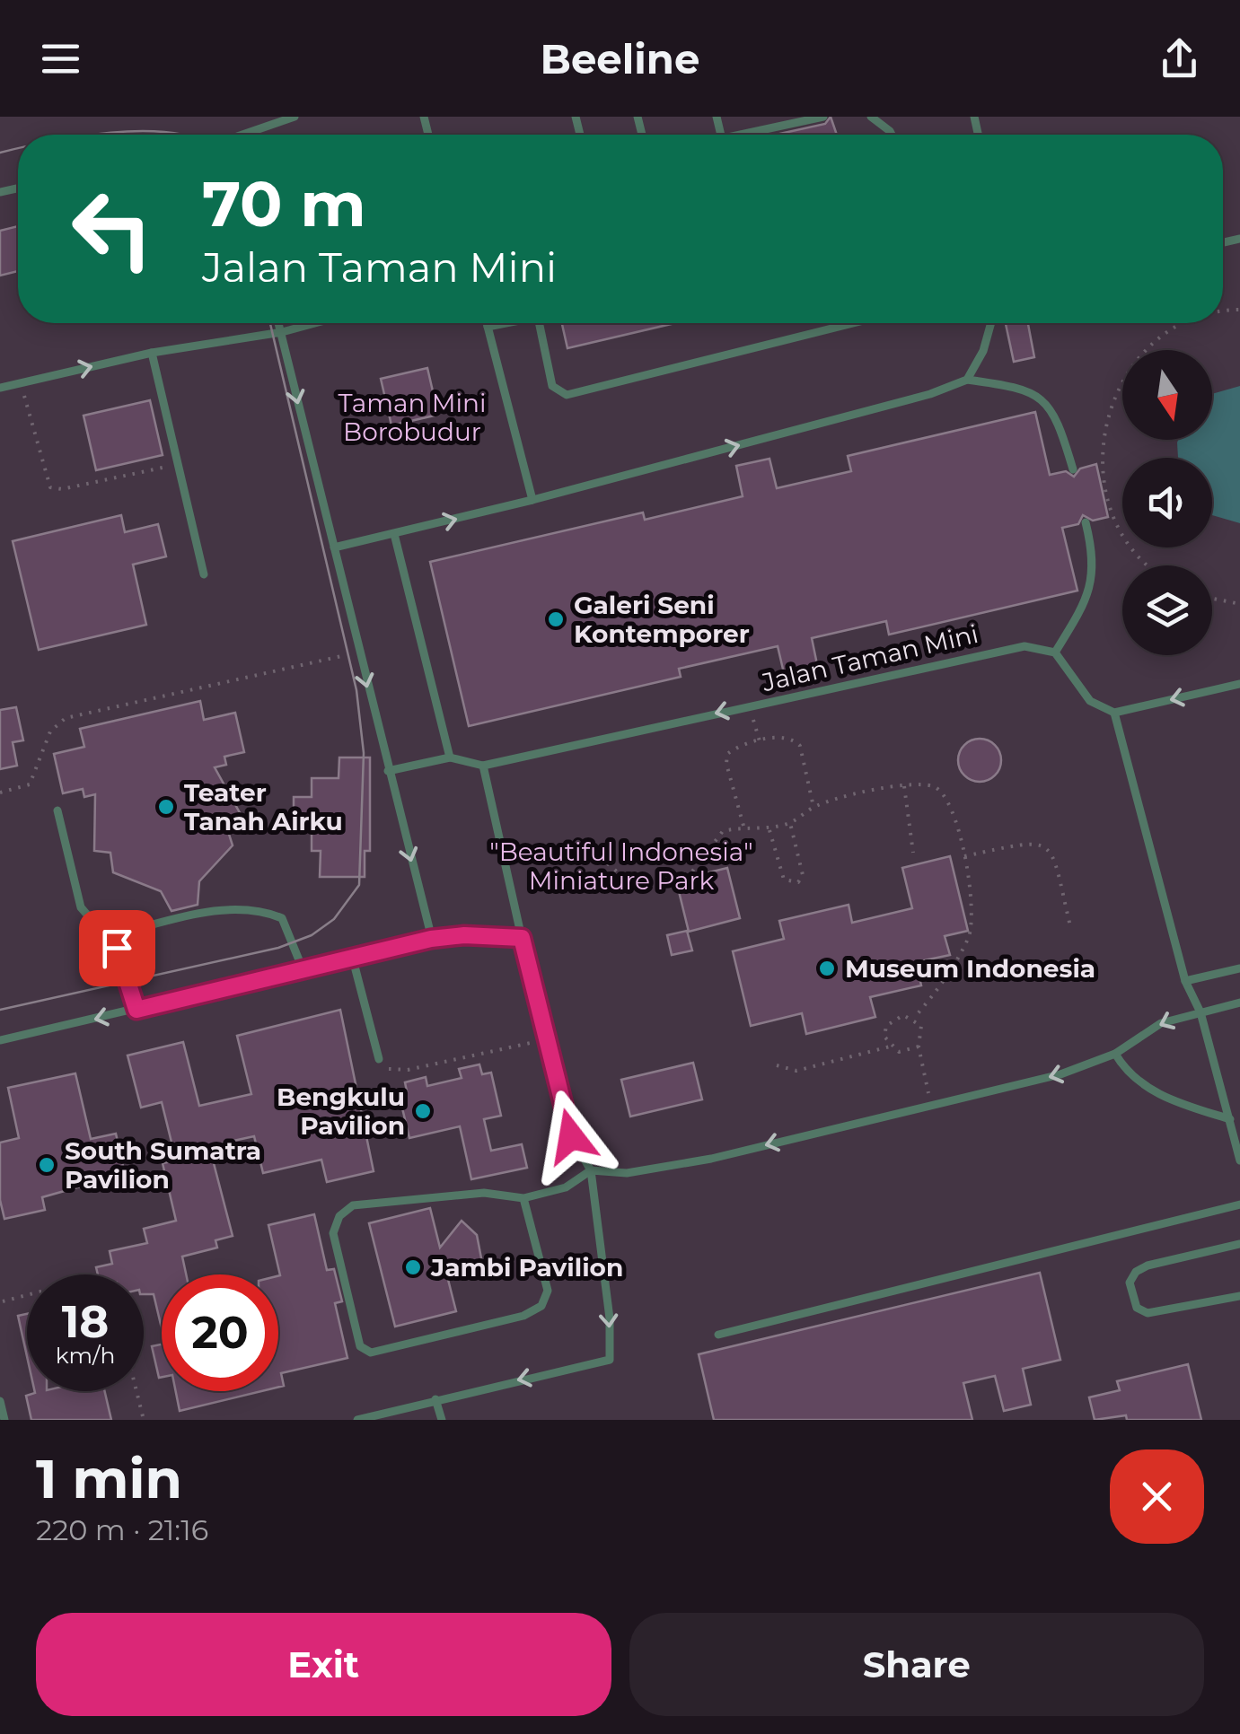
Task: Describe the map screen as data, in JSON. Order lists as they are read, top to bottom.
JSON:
{
  "streets": {
    "lane": ["Jalan Taman Mini"]
  },
  "one_way": ["Jalan Taman Mini"],
  "parks": ["Taman Mini Borobudur", "\"Beautiful Indonesia\" Miniature Park"],
  "places": [
    "Galeri Seni Kontemporer",
    "Teater Tanah Airku",
    "Museum Indonesia",
    "Bengkulu Pavilion",
    "South Sumatra Pavilion",
    "Jambi Pavilion"
  ],
  "north": "bottom",
  "page": {
    "header": "Beeline",
    "turn": ["70 m", "Jalan Taman Mini"],
    "speed": "18 km/h",
    "limit": "20",
    "heading": ["1 min", "220 m · 21:16"],
    "buttons": ["Exit", "Share"]
  }
}
